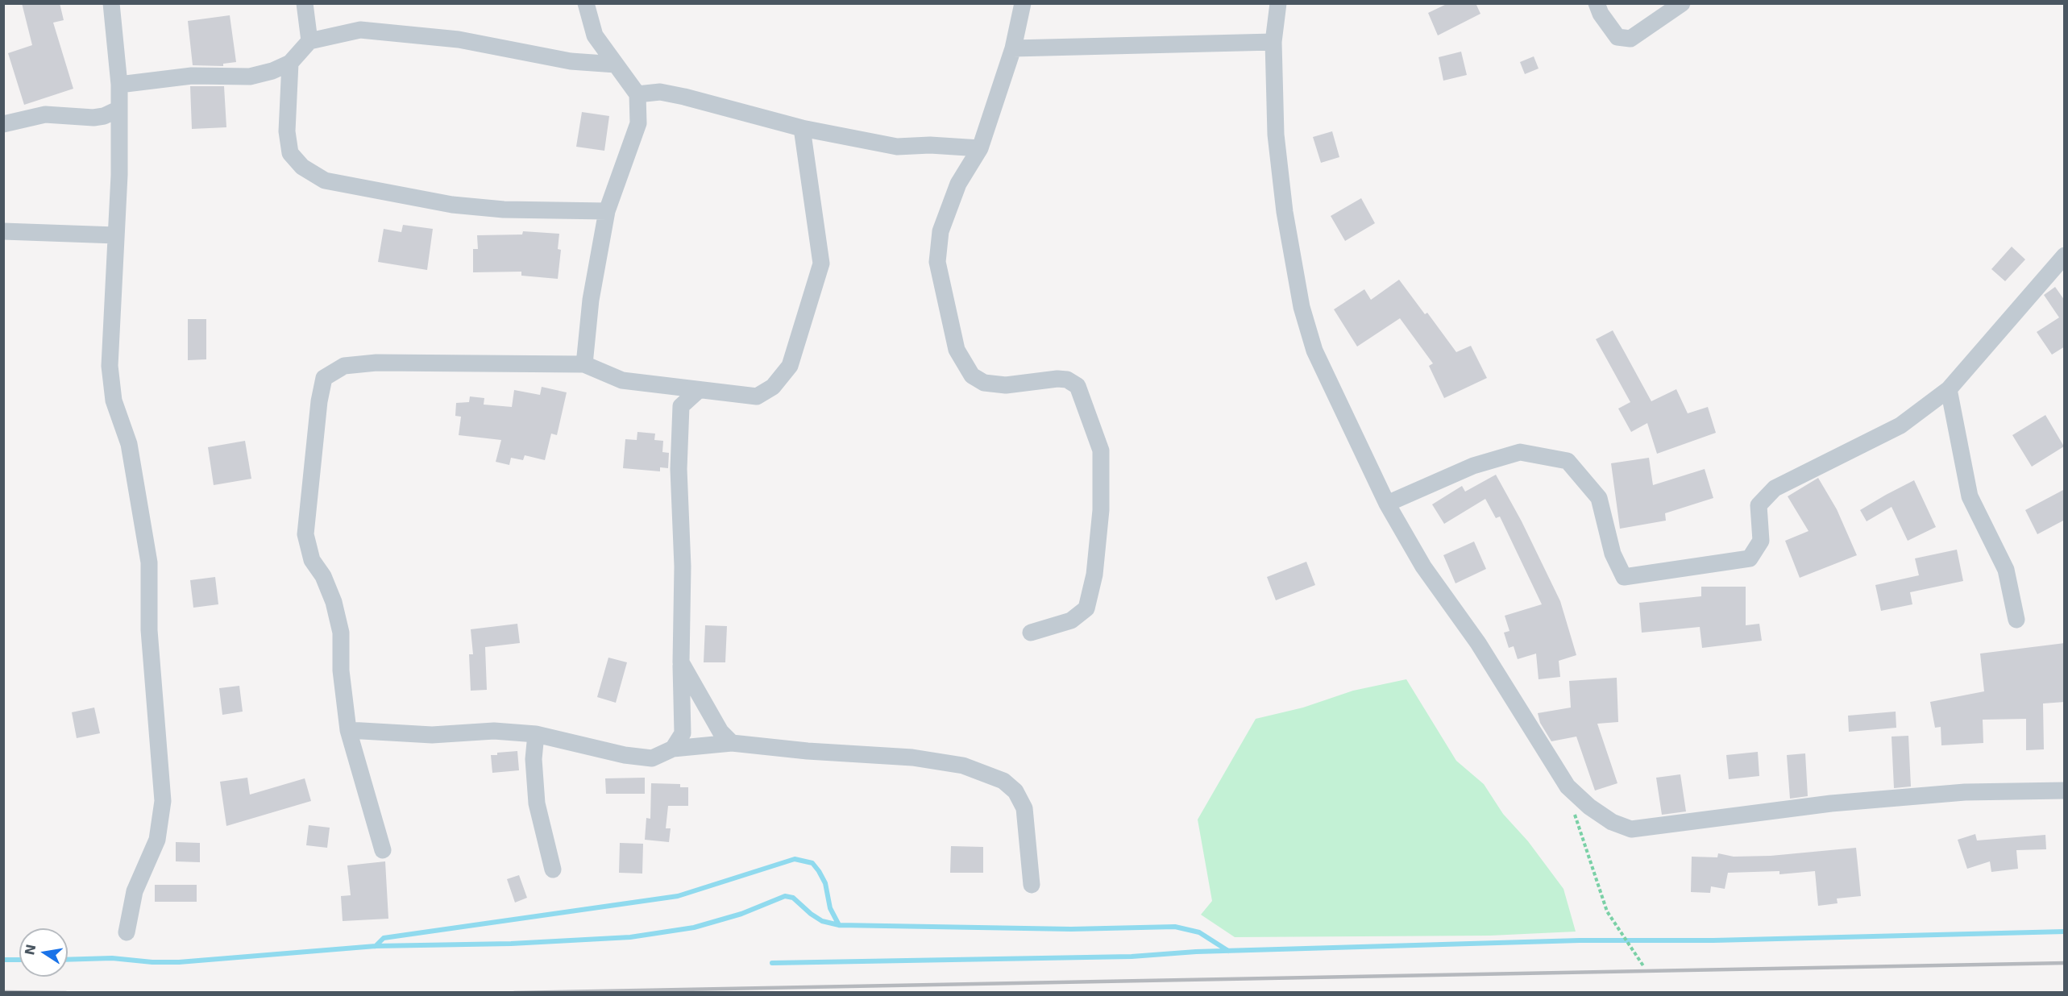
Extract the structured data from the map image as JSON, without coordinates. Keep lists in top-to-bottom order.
{
  "north": "left"
}
